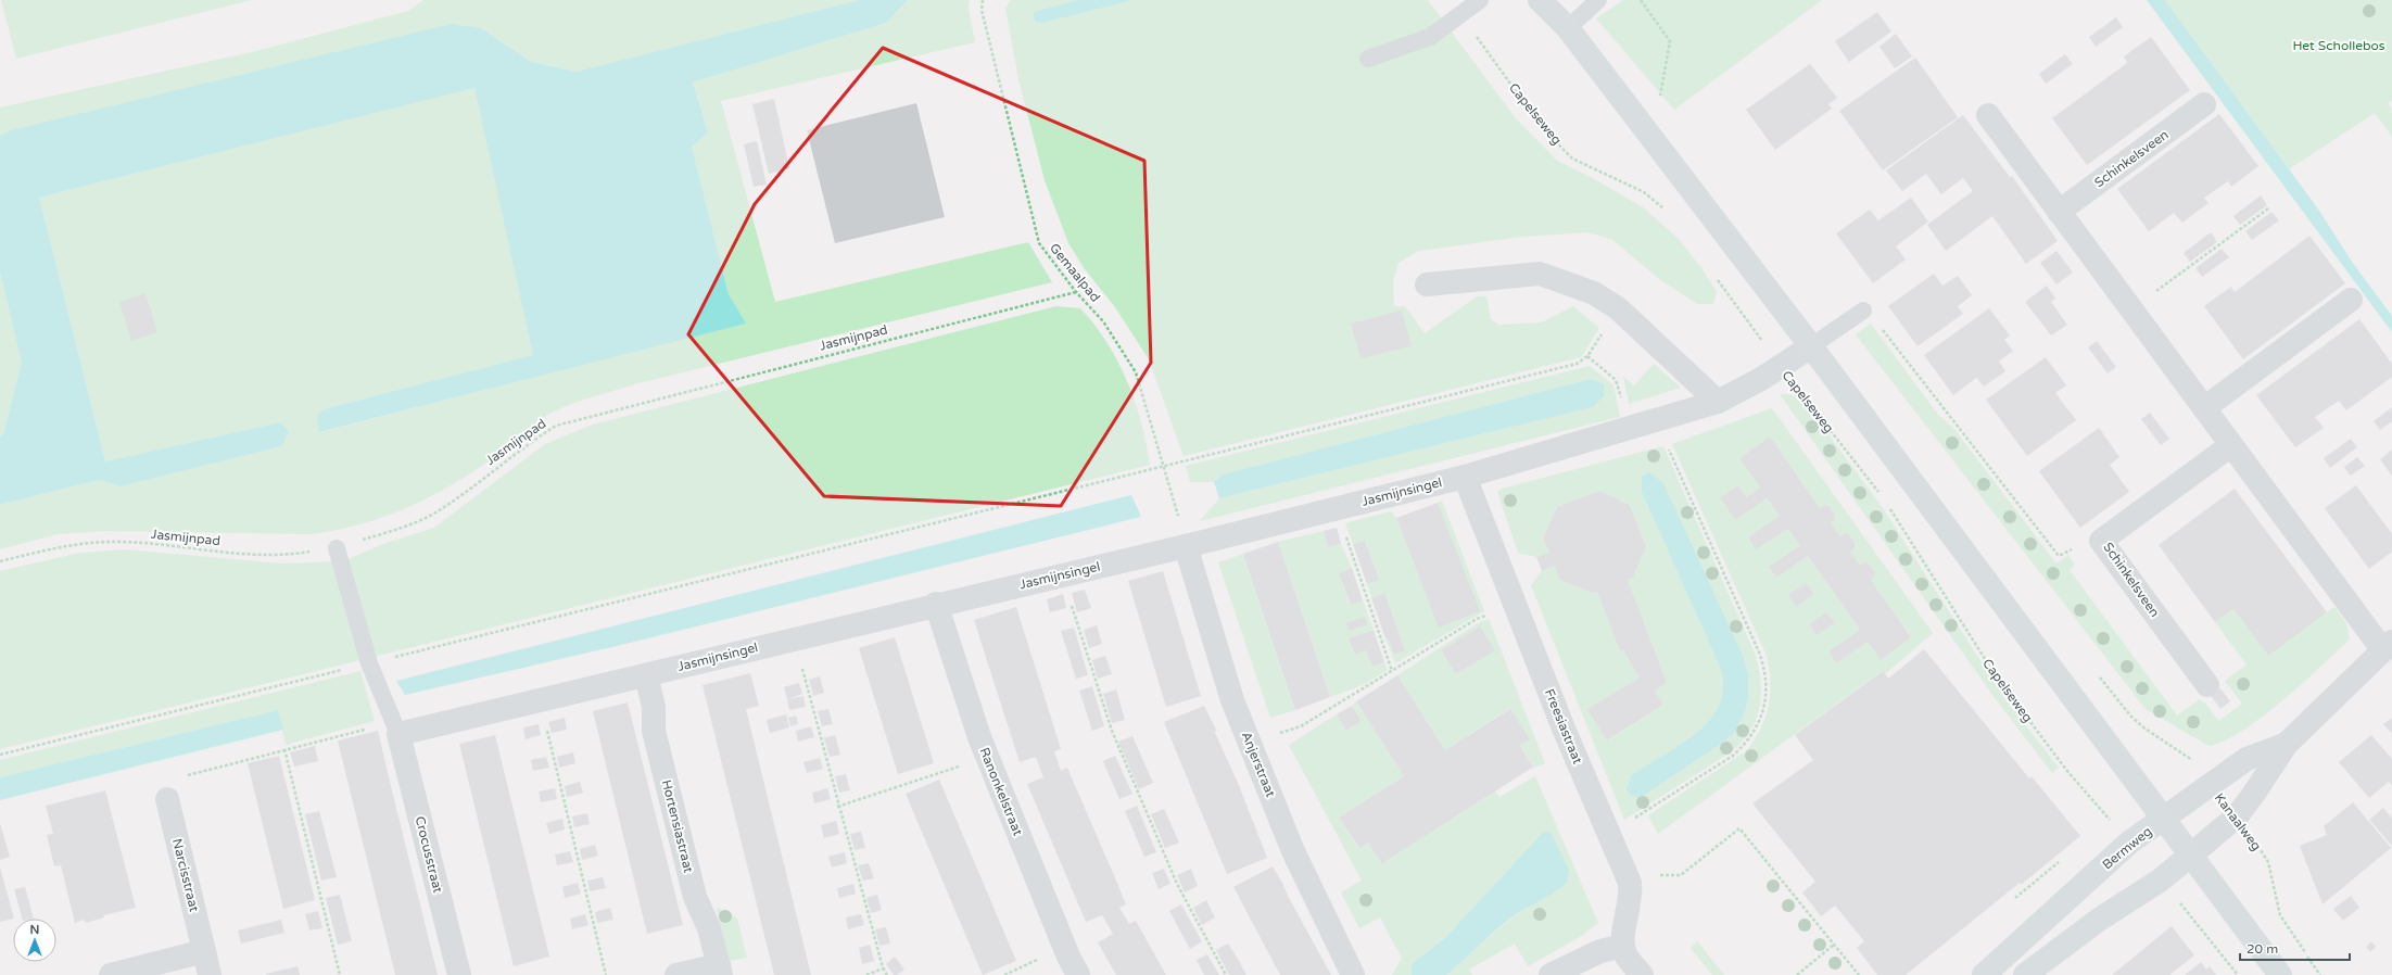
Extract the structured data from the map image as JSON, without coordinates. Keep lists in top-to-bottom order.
{
  "streets": {
    "main road": ["Bermweg"],
    "street": [
      "Schinkelsveen",
      "Jasmijnsingel",
      "Freesiastraat",
      "Anjerstraat",
      "Ranonkelstraat",
      "Hortensiastraat",
      "Crocusstraat",
      "Narcisstraat"
    ],
    "path": [
      "Capelseweg",
      "Gemaalpad",
      "Jasmijnpad",
      "Kanaalweg"
    ]
  },
  "crossings": [
    ["Capelseweg", "Jasmijnsingel"],
    ["Capelseweg", "Bermweg"],
    ["Gemaalpad", "Jasmijnpad"],
    ["Gemaalpad", "Jasmijnsingel"],
    ["Gemaalpad", "Anjerstraat"],
    ["Jasmijnsingel", "Freesiastraat"],
    ["Jasmijnsingel", "Anjerstraat"],
    ["Jasmijnsingel", "Ranonkelstraat"],
    ["Jasmijnsingel", "Hortensiastraat"],
    ["Jasmijnsingel", "Crocusstraat"],
    ["Kanaalweg", "Bermweg"]
  ],
  "parks": ["Het Schollebos"],
  "scale_bar": "20 m",
  "north": "top"
}
